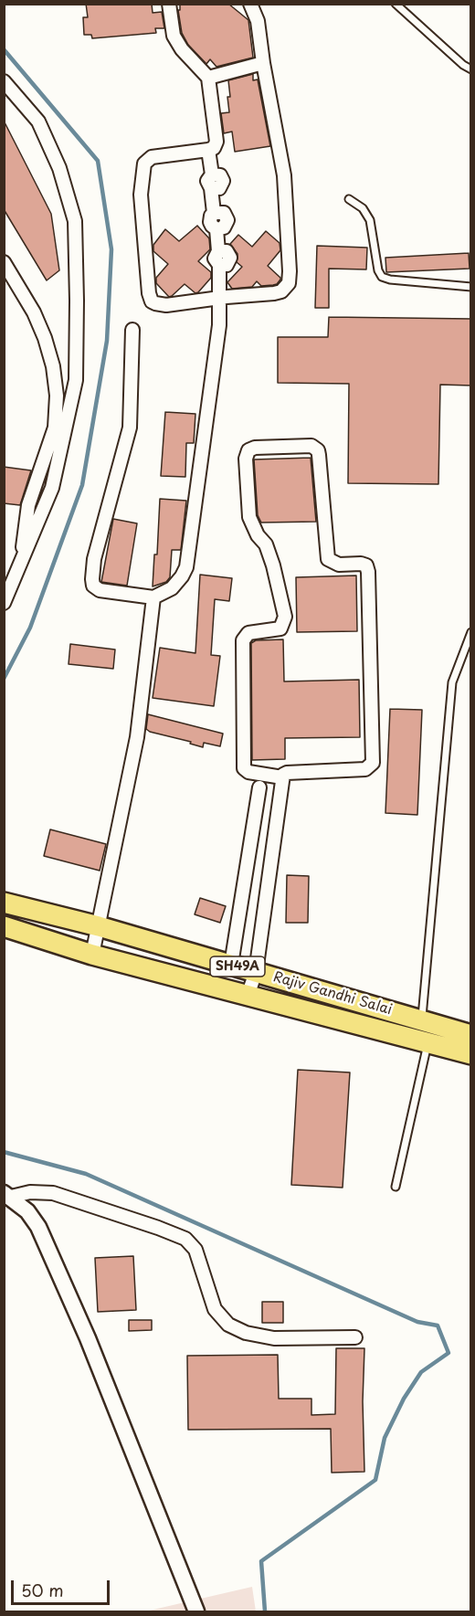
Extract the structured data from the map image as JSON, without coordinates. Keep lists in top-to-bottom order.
{
  "streets": {
    "main road": ["SH49A", "Rajiv Gandhi Salai"]
  },
  "scale_bar": "50 m"
}
